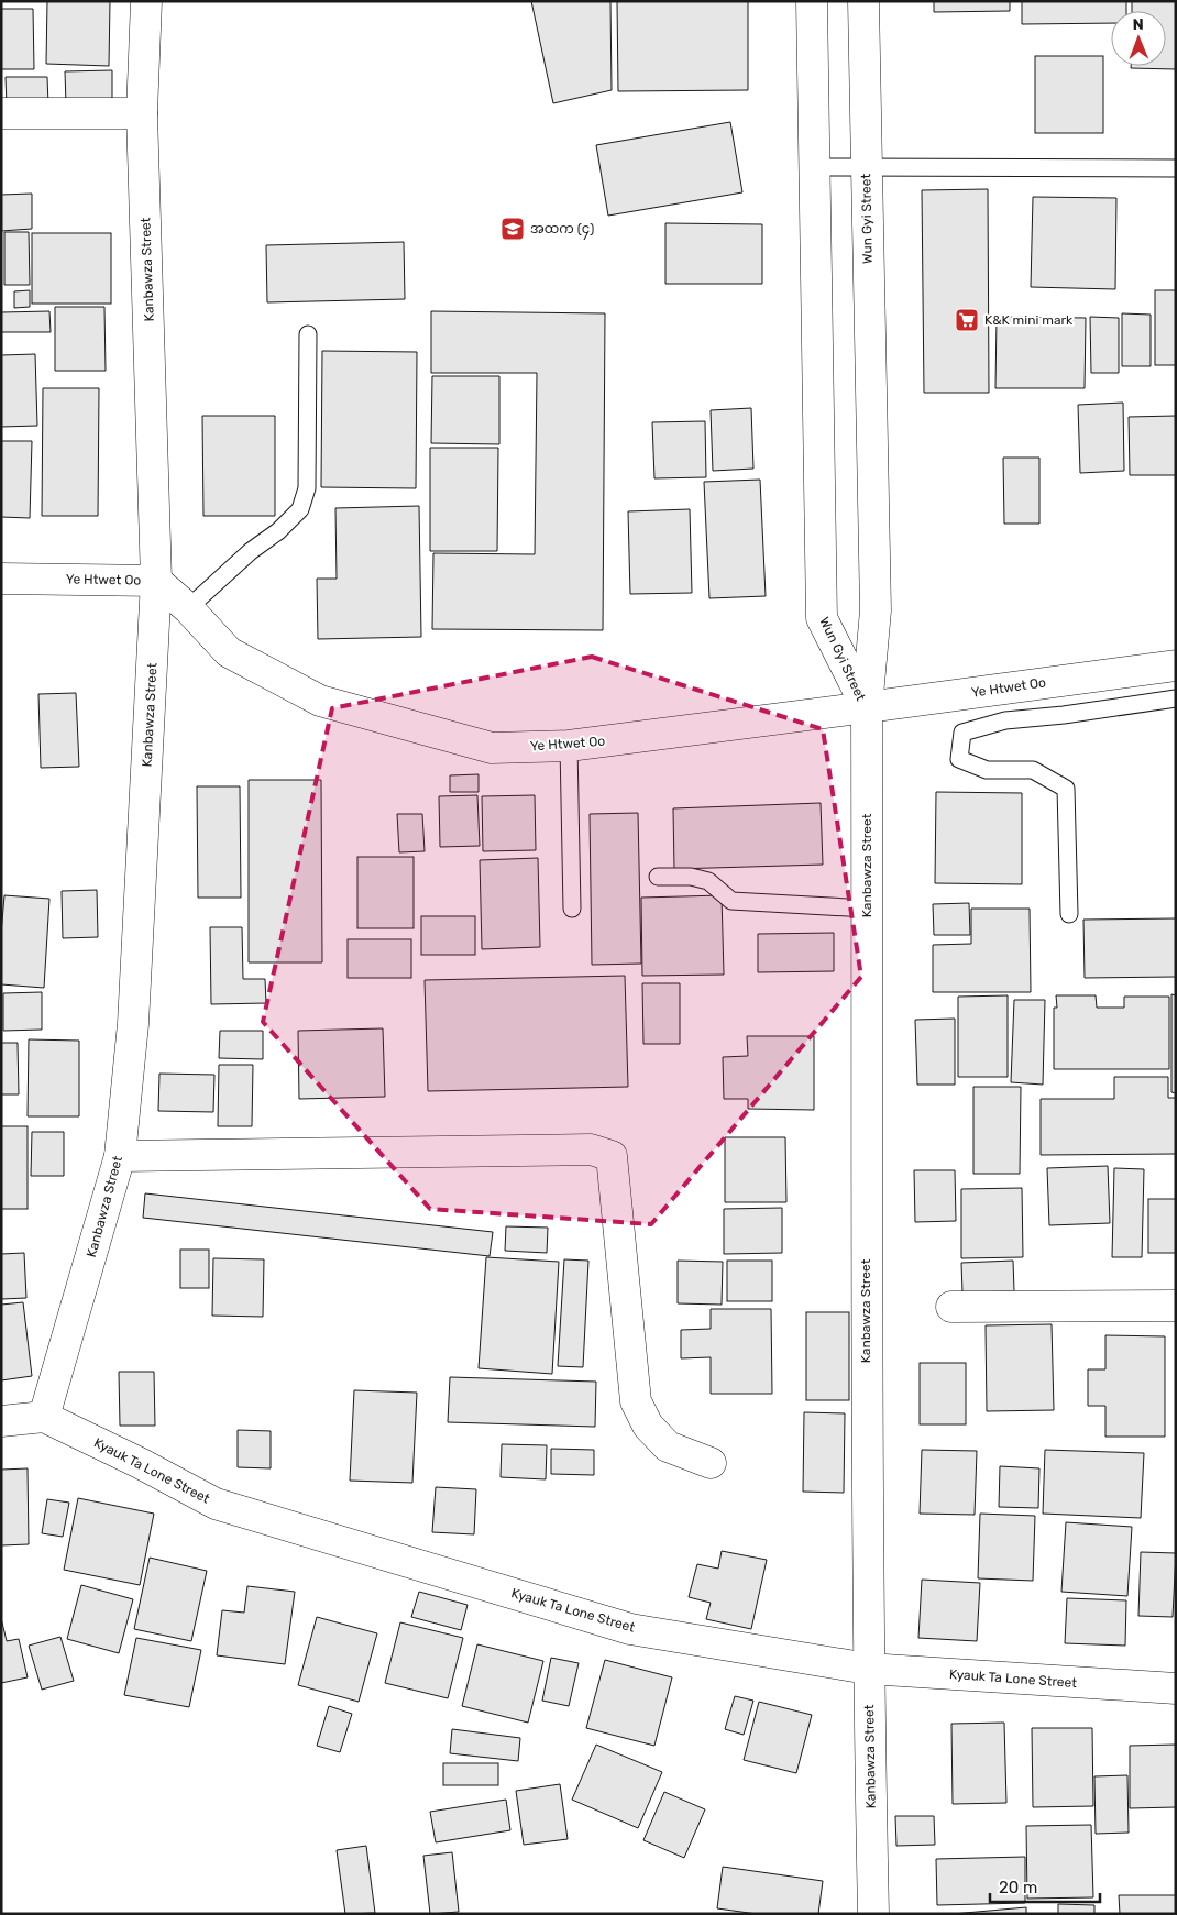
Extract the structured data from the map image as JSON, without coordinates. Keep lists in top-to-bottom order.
{
  "streets": {
    "street": [
      "Wun Gyi Street",
      "Kanbawza Street",
      "Ye Htwet Oo",
      "Kyauk Ta Lone Street"
    ]
  },
  "crossings": [
    ["Wun Gyi Street", "Kanbawza Street"],
    ["Wun Gyi Street", "Ye Htwet Oo"],
    ["Kanbawza Street", "Ye Htwet Oo"],
    ["Kanbawza Street", "Kyauk Ta Lone Street"]
  ],
  "places": {
    "school or university": ["အထက (၄)"],
    "supermarket": ["K&K mini mark"]
  },
  "scale_bar": "20 m",
  "north": "top"
}
